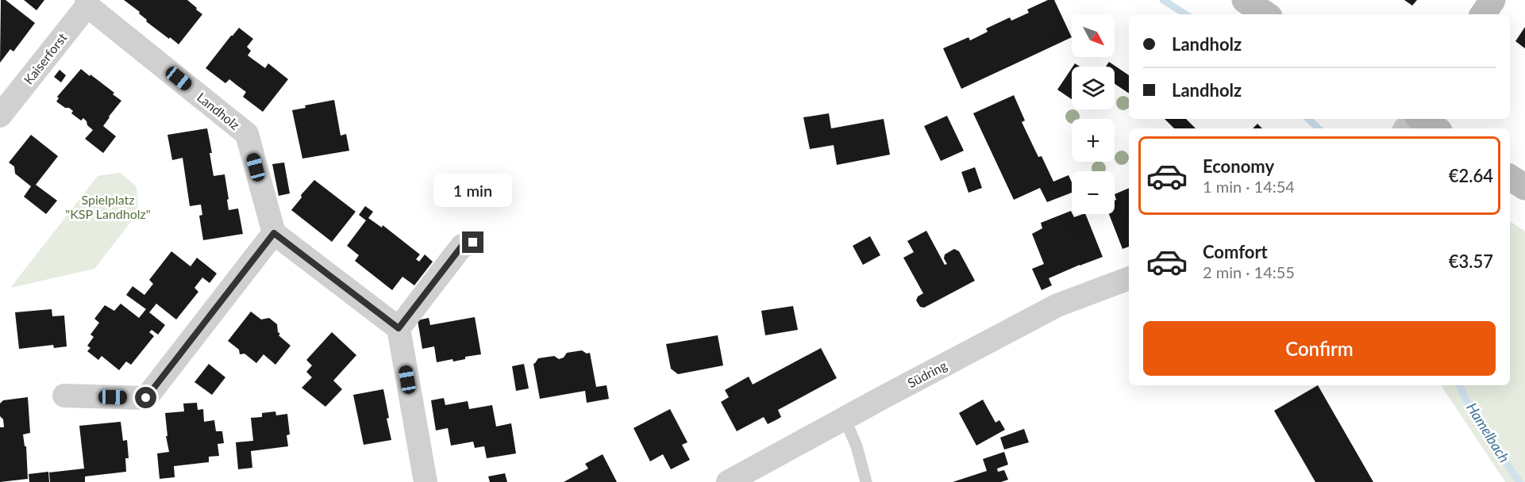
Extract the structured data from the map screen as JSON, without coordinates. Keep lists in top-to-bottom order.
{
  "streets": {
    "street": ["Kaiserforst", "Landholz", "Südring"]
  },
  "crossings": [
    ["Kaiserforst", "Landholz"]
  ],
  "water": ["Hamelbach"],
  "parks": ["Spielplatz \"KSP Landholz\""],
  "north": "bottom right",
  "page": {
    "map_buttons": ["+", "−"],
    "banner": ["Landholz", "Landholz"],
    "list": [
      {
        "name": "Economy",
        "note": "1 min · 14:54",
        "value": "€2.64"
      },
      {
        "name": "Comfort",
        "note": "2 min · 14:55",
        "value": "€3.57"
      }
    ],
    "bubble": "1 min",
    "buttons": "Confirm"
  }
}
